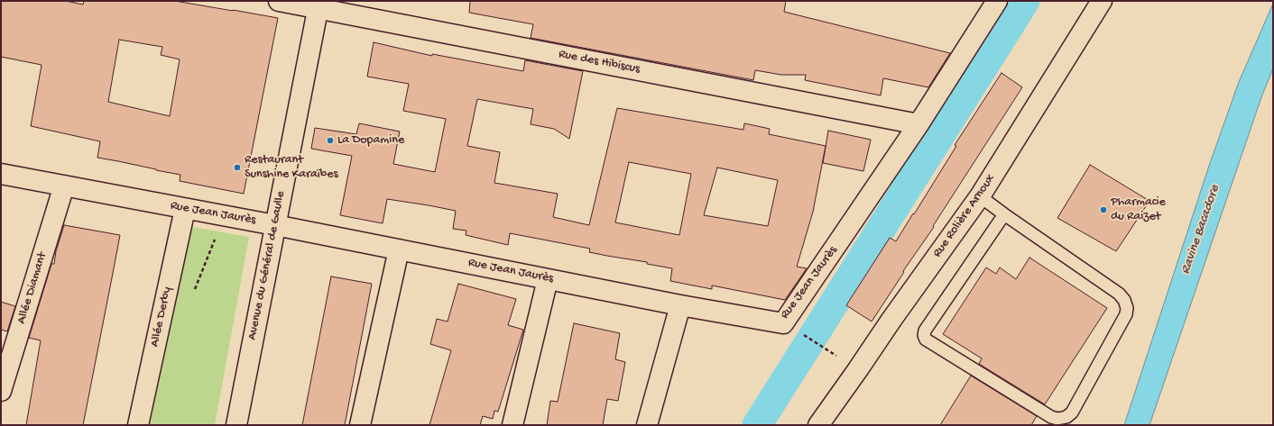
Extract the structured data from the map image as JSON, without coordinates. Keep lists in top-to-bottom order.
{
  "streets": {
    "street": [
      "Rue des Hibiscus",
      "Rue Jean Jaurès",
      "Rue Rolière Arnoux",
      "Avenue du Général de Gaulle",
      "Allée Diamant",
      "Allée Derby"
    ]
  },
  "crossings": [
    ["Rue des Hibiscus", "Rue Jean Jaurès"],
    ["Rue des Hibiscus", "Avenue du Général de Gaulle"],
    ["Rue Jean Jaurès", "Avenue du Général de Gaulle"],
    ["Rue Jean Jaurès", "Allée Diamant"],
    ["Rue Jean Jaurès", "Allée Derby"]
  ],
  "water": ["Ravine Bacadore"],
  "places": ["La Dopamine", "Restaurant Sunshine Karaïbes", "Pharmacie du Raizet"]
}
